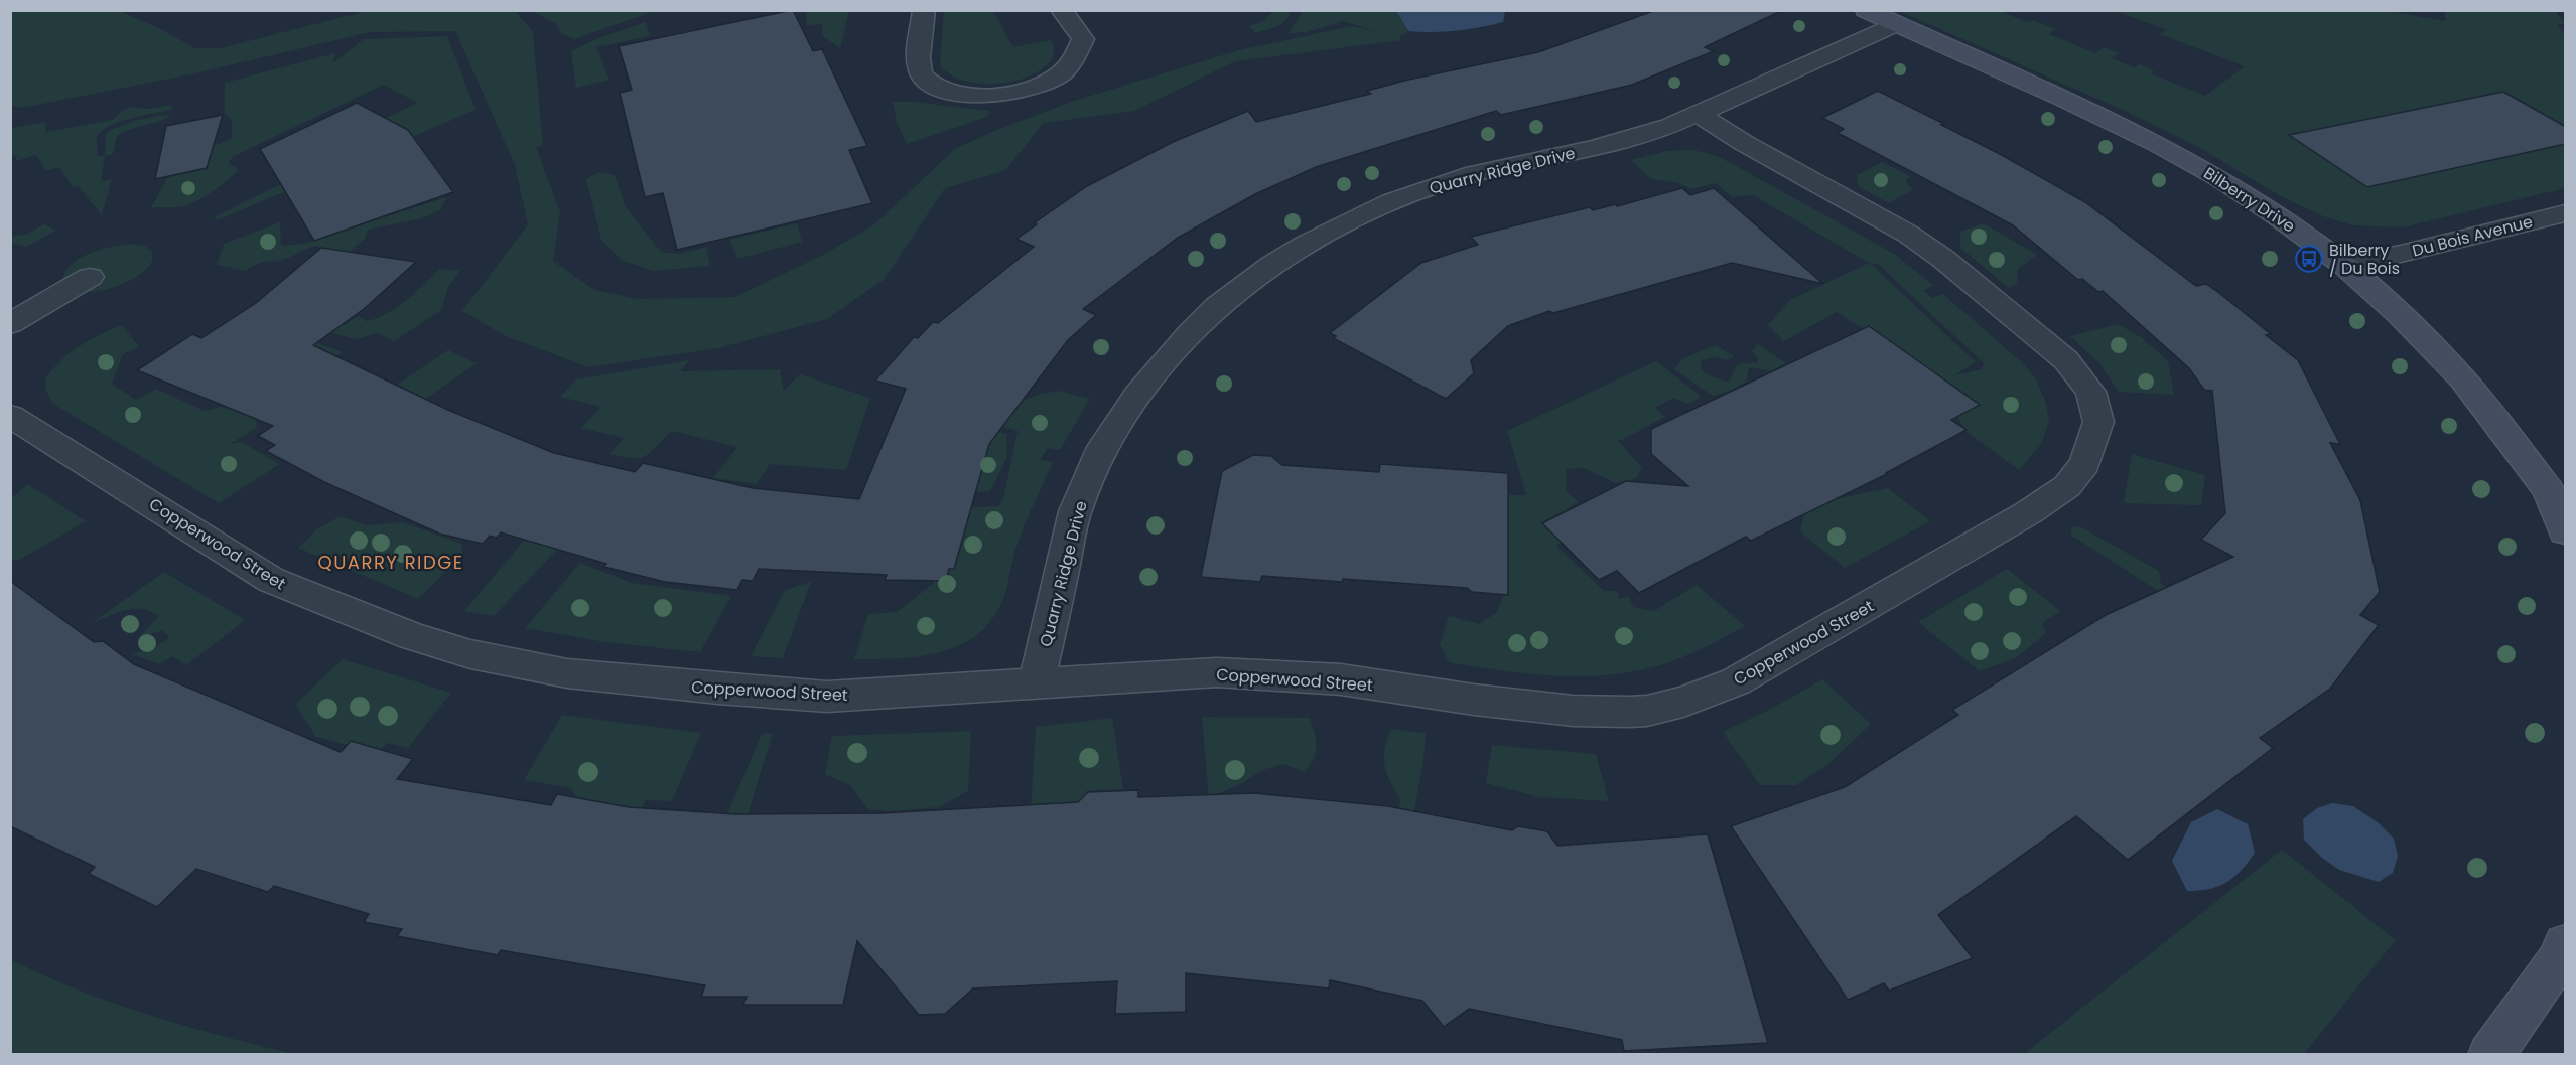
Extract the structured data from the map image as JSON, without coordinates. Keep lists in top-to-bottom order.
{
  "streets": {
    "street": [
      "Quarry Ridge Drive",
      "Bilberry Drive",
      "Du Bois Avenue",
      "Copperwood Street"
    ]
  },
  "crossings": [
    ["Quarry Ridge Drive", "Bilberry Drive"],
    ["Quarry Ridge Drive", "Copperwood Street"],
    ["Bilberry Drive", "Du Bois Avenue"]
  ],
  "districts": ["QUARRY RIDGE"],
  "places": {
    "bus stop": ["Bilberry / Du Bois"]
  }
}
